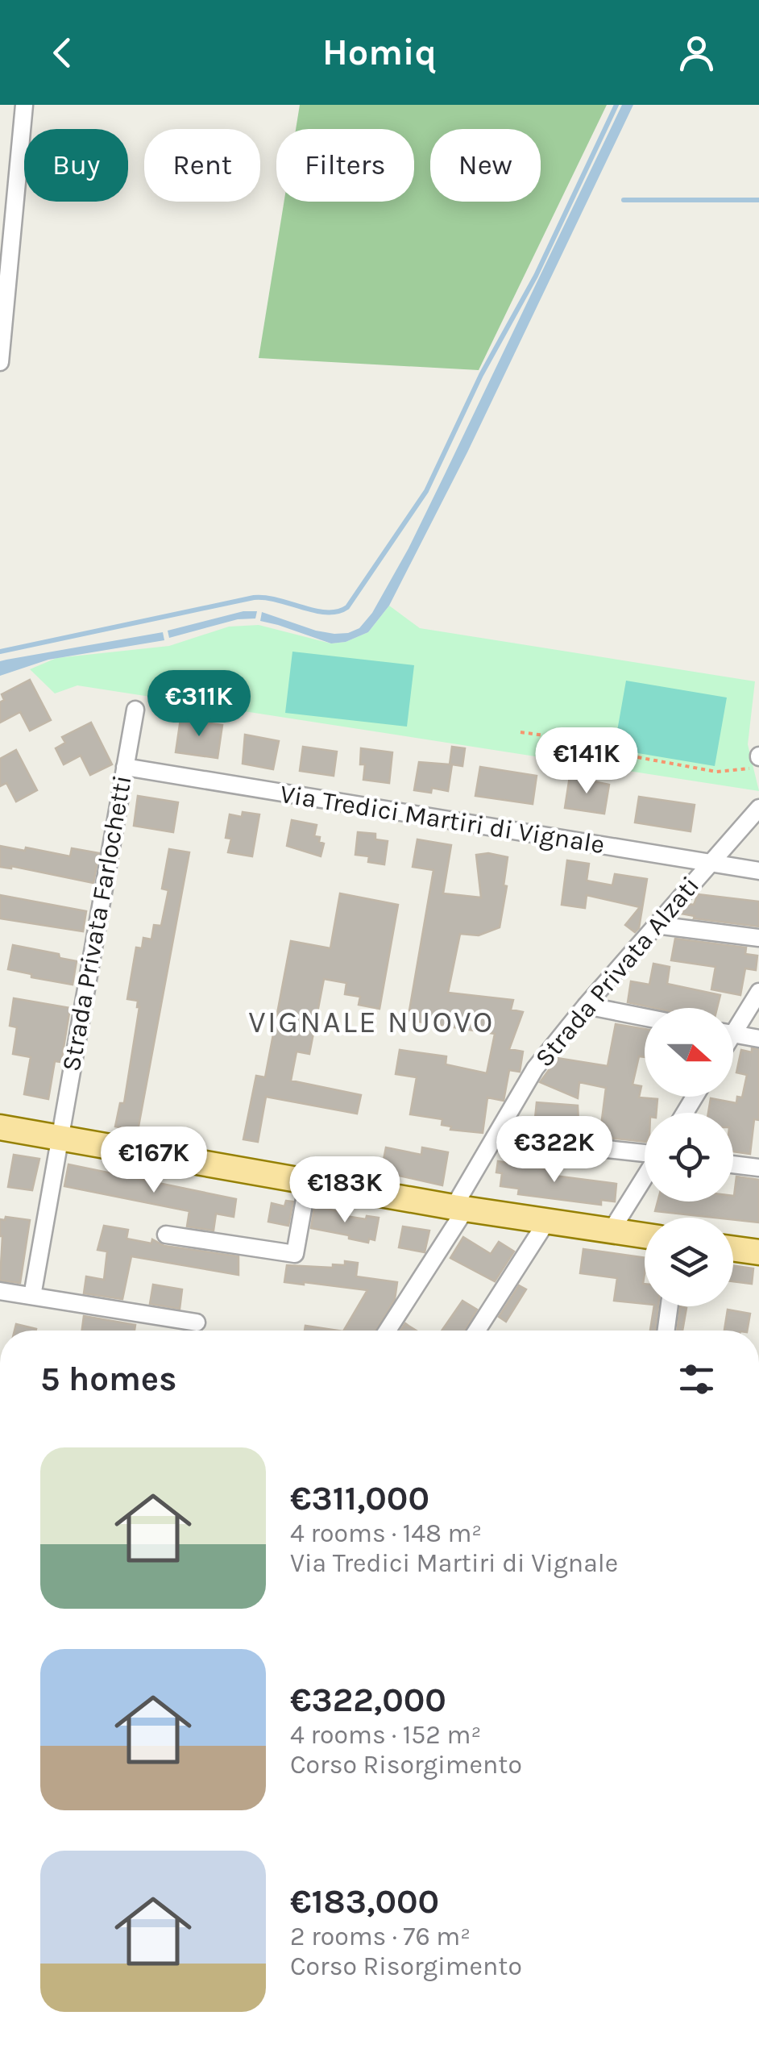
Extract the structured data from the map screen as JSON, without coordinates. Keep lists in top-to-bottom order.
{
  "streets": {
    "street": ["Via Tredici Martiri di Vignale", "Strada Privata Farlochetti", "Strada Privata Alzati"]
  },
  "crossings": [
    ["Via Tredici Martiri di Vignale", "Strada Privata Farlochetti"],
    ["Via Tredici Martiri di Vignale", "Strada Privata Alzati"]
  ],
  "districts": ["VIGNALE NUOVO"],
  "north": "right",
  "page": {
    "header": "Homiq",
    "chip": [
      "Buy",
      "Rent",
      "Filters",
      "New"
    ],
    "price": [
      "€311K",
      "€141K",
      "€322K",
      "€167K",
      "€183K"
    ],
    "heading": "5 homes",
    "list": [
      {
        "name": "€311,000",
        "note": "4 rooms · 148 m² · Via Tredici Martiri di Vignale"
      },
      {
        "name": "€322,000",
        "note": "4 rooms · 152 m² · Corso Risorgimento"
      },
      {
        "name": "€183,000",
        "note": "2 rooms · 76 m² · Corso Risorgimento"
      }
    ]
  }
}
